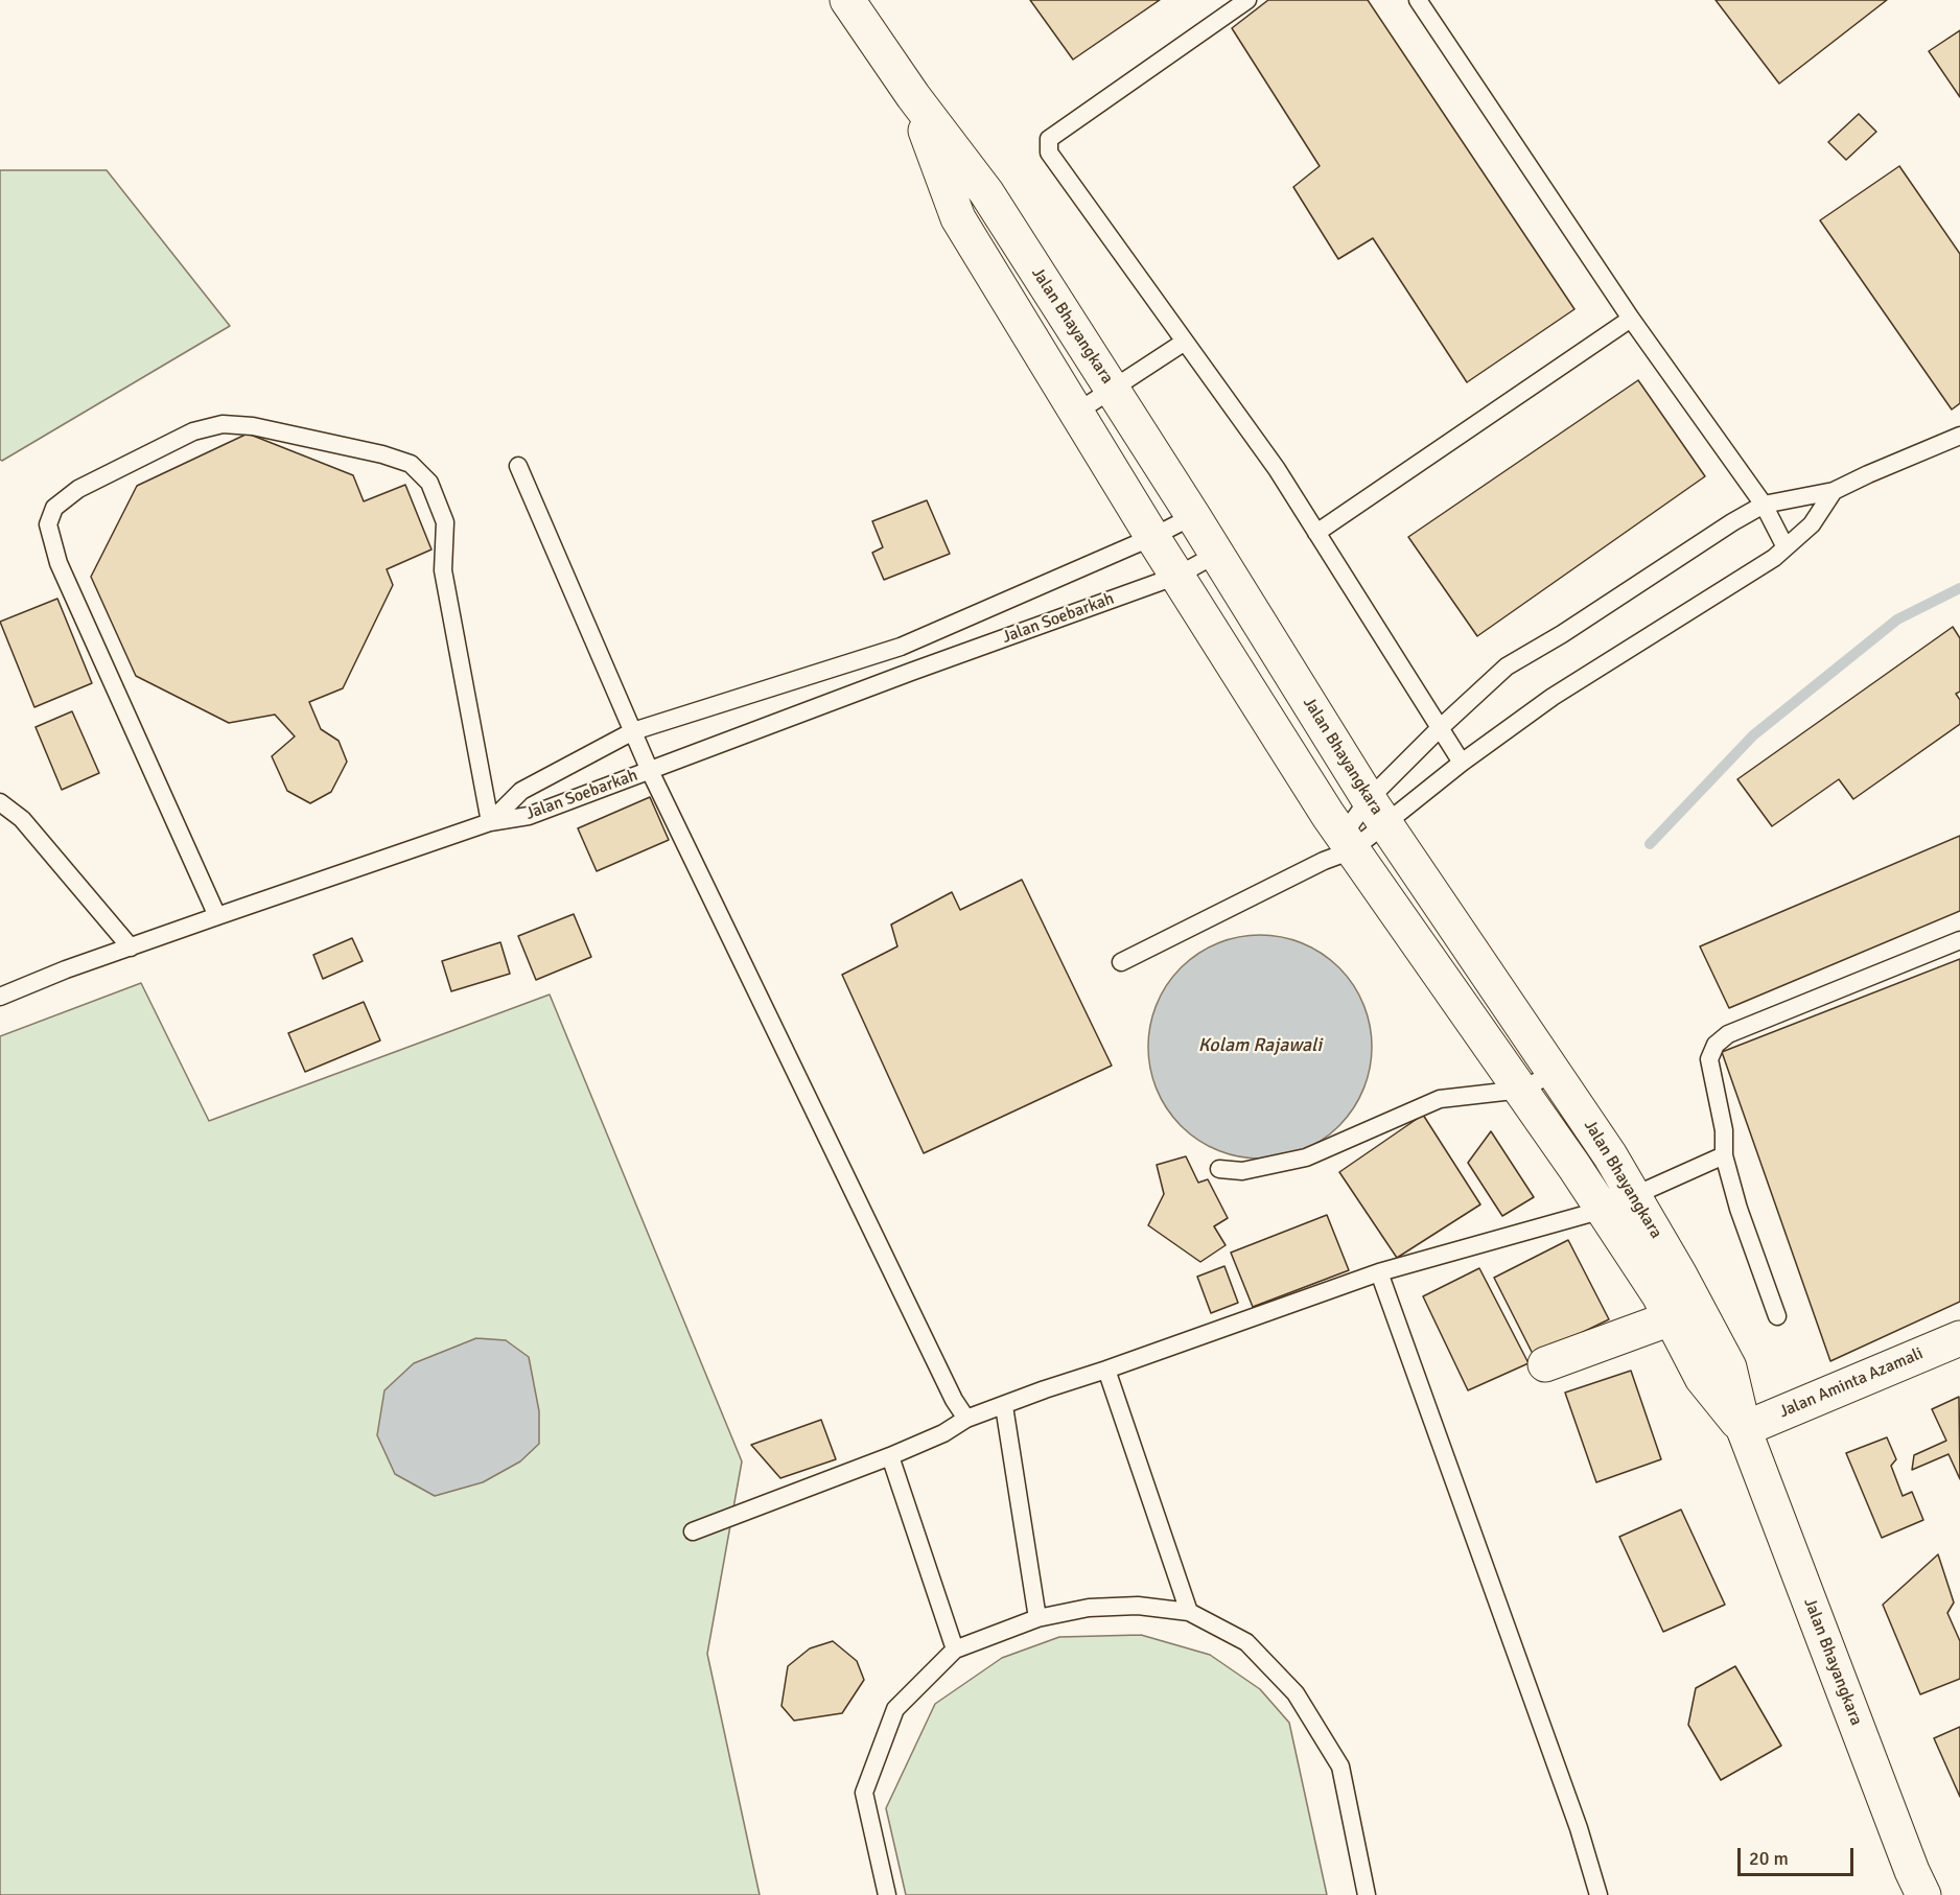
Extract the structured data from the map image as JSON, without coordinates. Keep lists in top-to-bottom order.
{
  "streets": {
    "main road": ["Jalan Bhayangkara", "Jalan Aminta Azamali"],
    "lane": ["Jalan Soebarkah"]
  },
  "crossings": [
    ["Jalan Bhayangkara", "Jalan Soebarkah"],
    ["Jalan Bhayangkara", "Jalan Aminta Azamali"]
  ],
  "water": ["Kolam Rajawali"],
  "scale_bar": "20 m"
}
